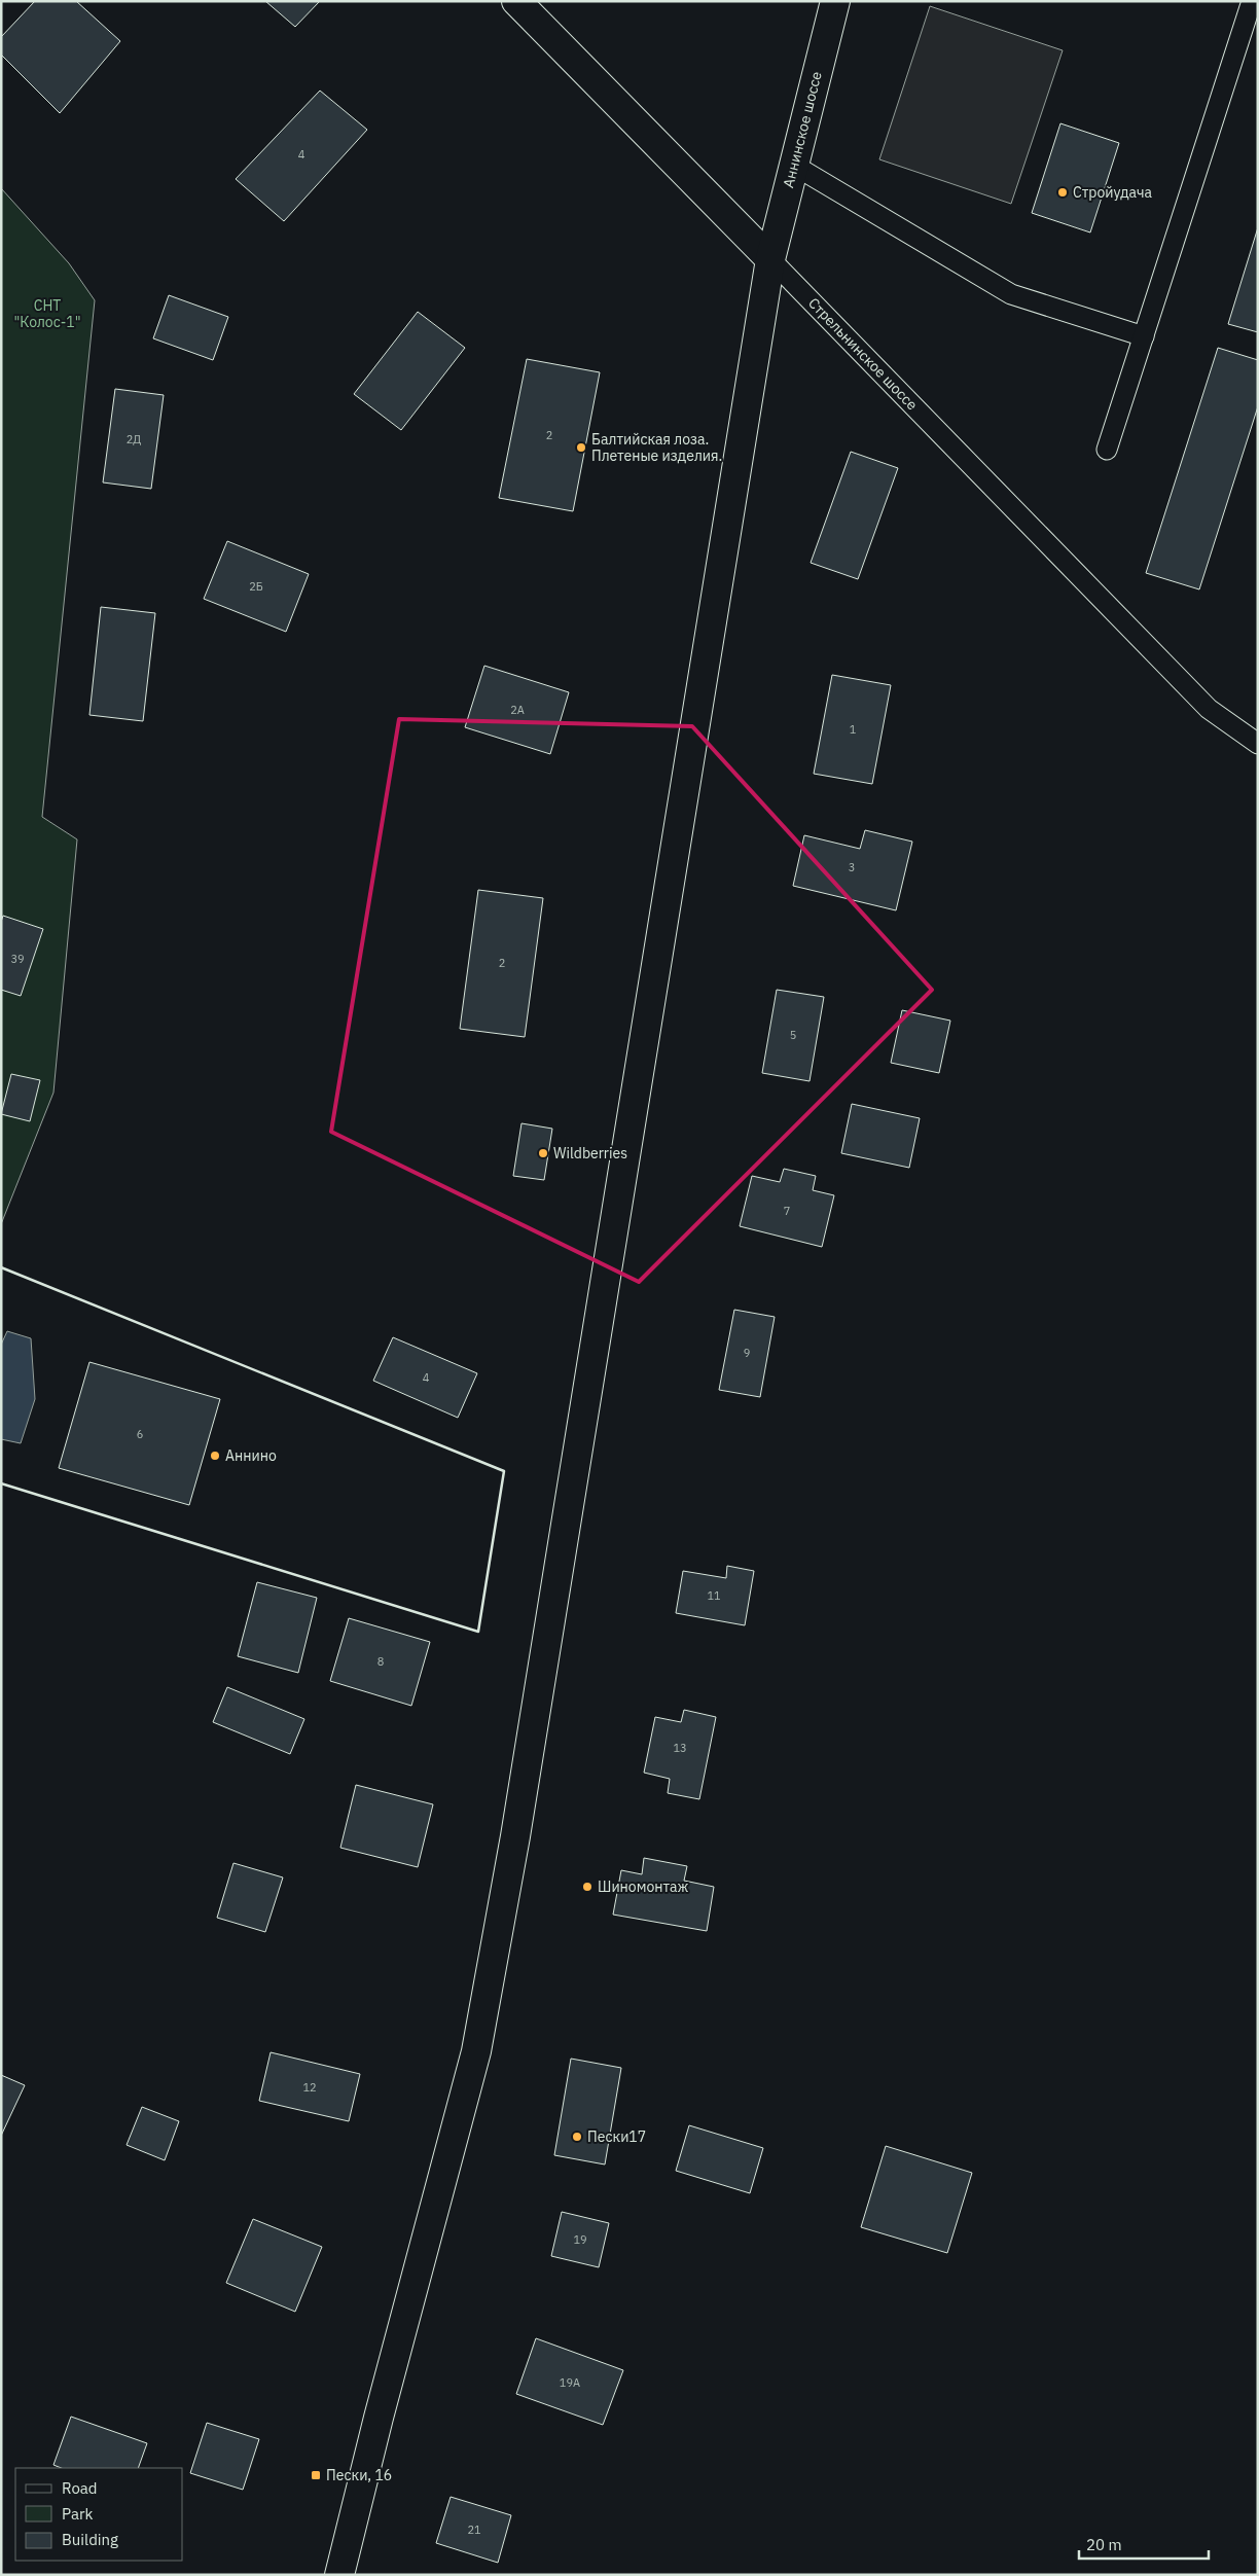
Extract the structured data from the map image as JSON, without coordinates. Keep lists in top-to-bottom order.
{
  "streets": {
    "main road": ["Аннинское шоссе", "Стрельнинское шоссе"]
  },
  "crossings": [
    ["Аннинское шоссе", "Стрельнинское шоссе"]
  ],
  "parks": ["СНТ \"Колос-1\""],
  "places": {
    "other": [
      "Стройудача",
      "Балтийская лоза. Плетеные изделия.",
      "Wildberries",
      "Аннино",
      "Шиномонтаж",
      "Пески17"
    ],
    "transit": ["Пески, 16"]
  },
  "house_numbers": [
    "4",
    "2",
    "2Д",
    "2Б",
    "2А",
    "1",
    "3",
    "39",
    "2",
    "5",
    "7",
    "9",
    "4",
    "6",
    "11",
    "8",
    "13",
    "12",
    "19",
    "19А",
    "21"
  ],
  "legend": ["Road", "Park", "Building"],
  "scale_bar": "20 m"
}
